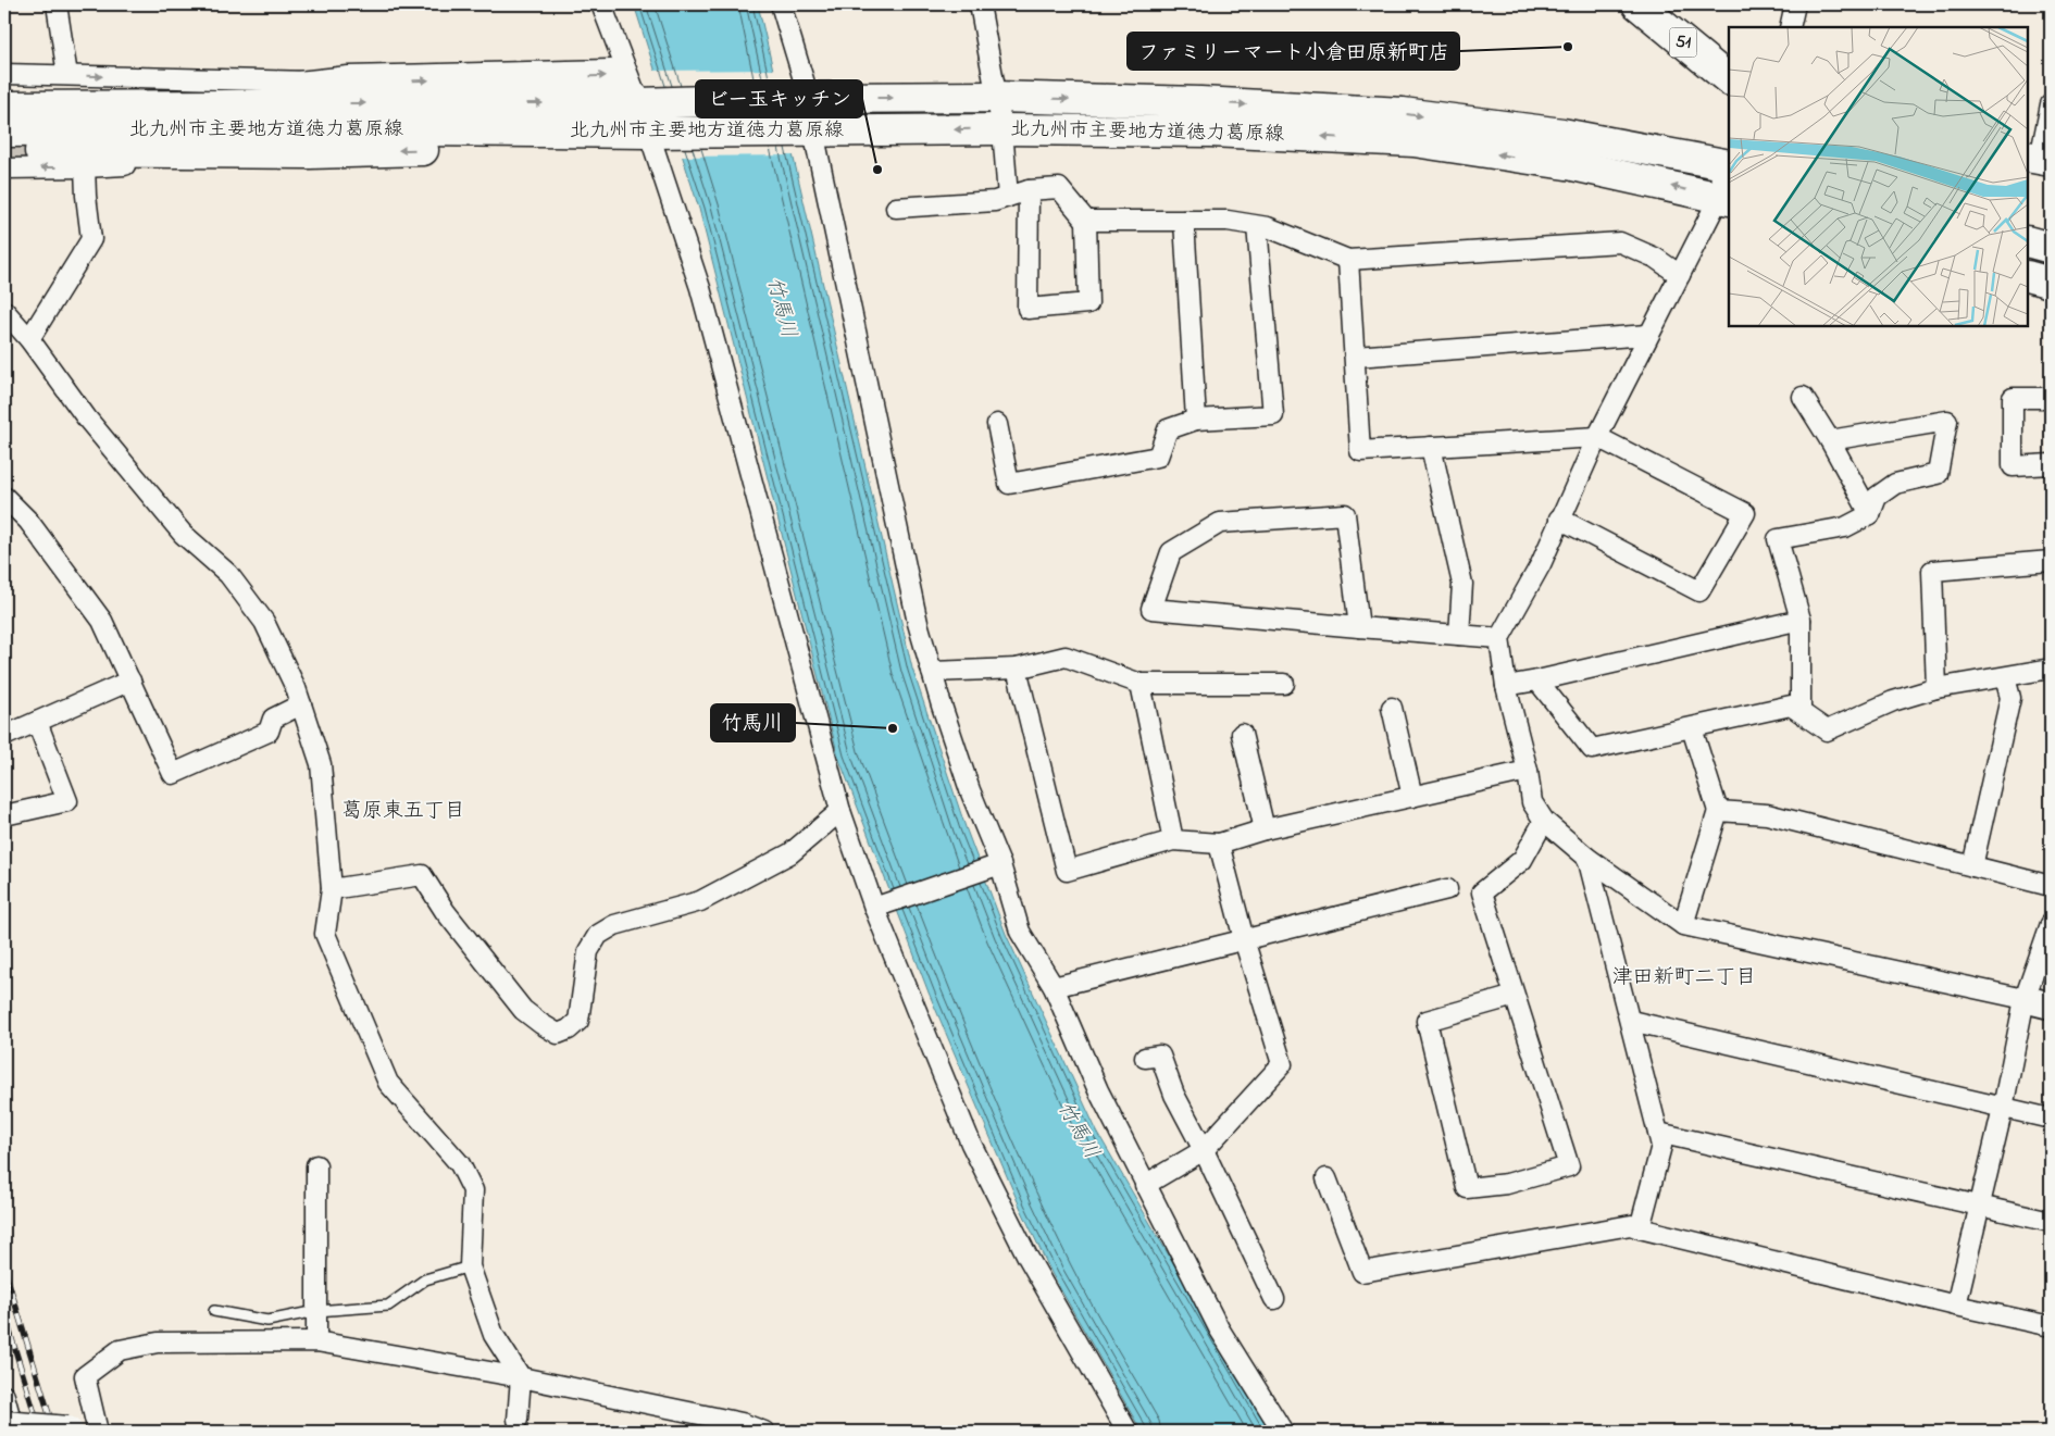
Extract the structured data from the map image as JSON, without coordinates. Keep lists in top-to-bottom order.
{
  "streets": {
    "main road": ["51", "北九州市主要地方道徳力葛原線"]
  },
  "districts": ["葛原東五丁目", "津田新町二丁目"],
  "water": ["竹馬川"],
  "places": ["ファミリーマート小倉田原新町店", "ビー玉キッチン", "竹馬川"]
}
